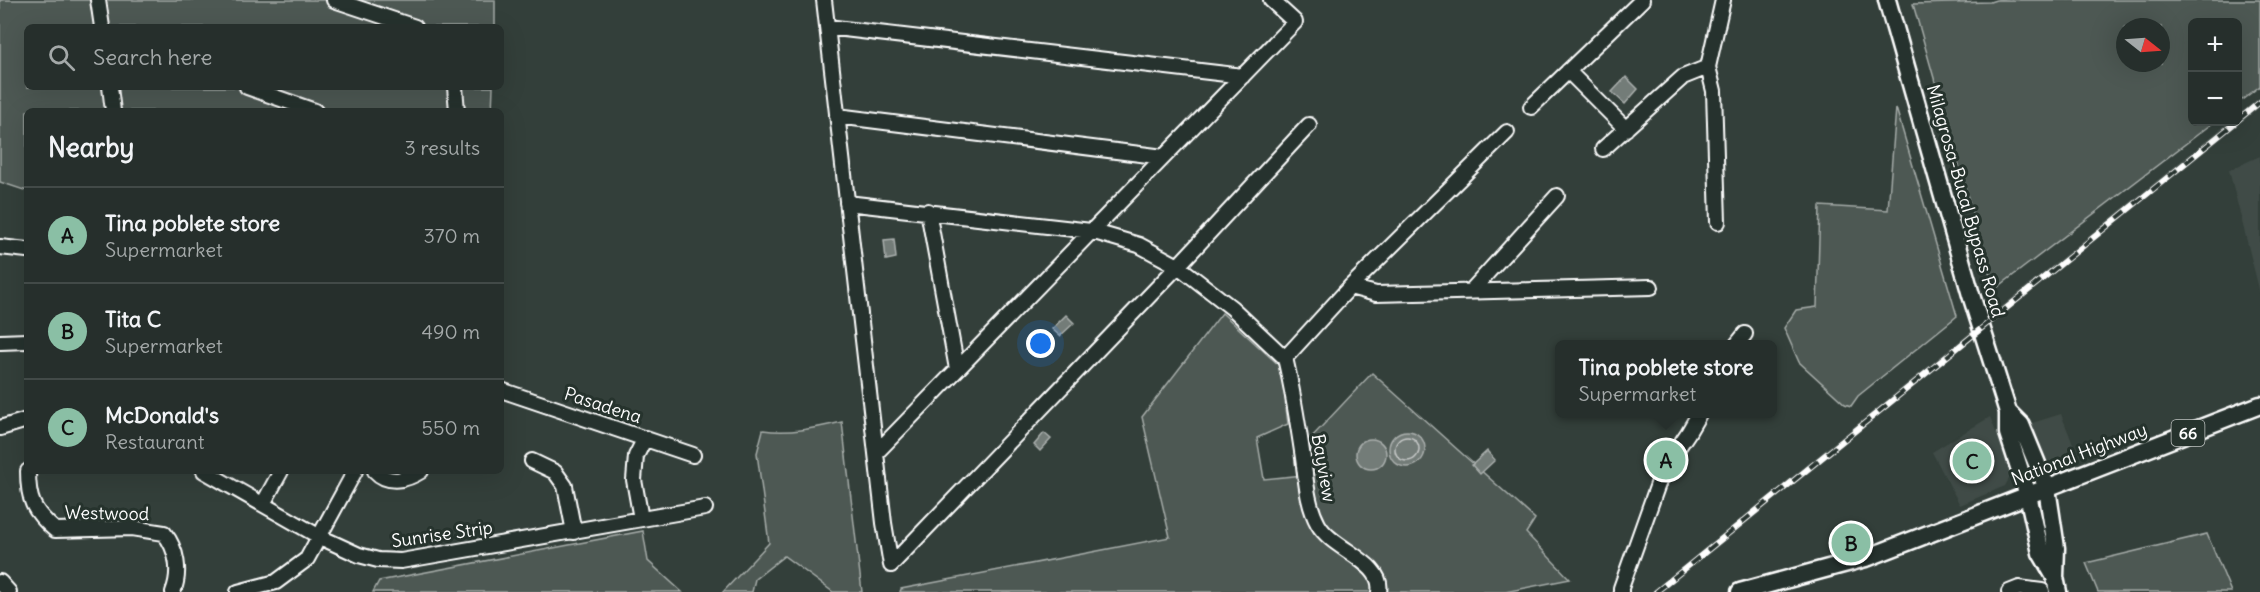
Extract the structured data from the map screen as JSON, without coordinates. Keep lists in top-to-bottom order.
{
  "streets": {
    "main road": ["Milagrosa-Bucal Bypass Road", "66", "National Highway"],
    "street": [
      "Pasadena",
      "Bayview",
      "Westwood",
      "Sunrise Strip"
    ]
  },
  "crossings": [
    ["Milagrosa-Bucal Bypass Road", "National Highway"]
  ],
  "north": "right",
  "page": {
    "map_buttons": ["+", "−"],
    "search": "Search here",
    "heading": ["Nearby", "3 results"],
    "list": [
      {
        "mark": "A",
        "name": "Tina poblete store",
        "note": "Supermarket",
        "value": "370 m"
      },
      {
        "mark": "B",
        "name": "Tita C",
        "note": "Supermarket",
        "value": "490 m"
      },
      {
        "mark": "C",
        "name": "McDonald's",
        "note": "Restaurant",
        "value": "550 m"
      }
    ],
    "popup": ["Tina poblete store", "Supermarket"],
    "pins": ["A", "C", "B"]
  }
}
